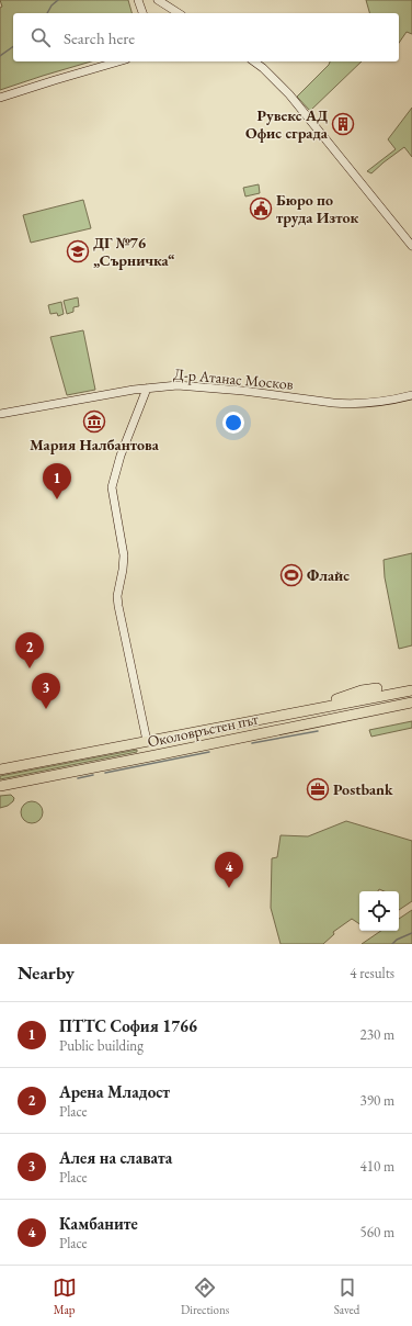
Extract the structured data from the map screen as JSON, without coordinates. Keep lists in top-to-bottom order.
{
  "streets": {
    "highway": ["Околовръстен път"],
    "street": ["Д-р Атанас Москов"]
  },
  "places": {
    "building": ["Рувекс АД Офис сграда"],
    "public building": ["Бюро по труда Изток"],
    "school or university": ["ДГ №76 „Сърничка“"],
    "museum": ["Мария Налбантова"],
    "sports": ["Флайс"],
    "office": ["Postbank"]
  },
  "page": {
    "search": "Search here",
    "pins": [
      "1",
      "2",
      "3",
      "4"
    ],
    "heading": ["Nearby", "4 results"],
    "list": [
      {
        "mark": "1",
        "name": "ПТТС София 1766",
        "note": "Public building",
        "value": "230 m"
      },
      {
        "mark": "2",
        "name": "Арена Младост",
        "note": "Place",
        "value": "390 m"
      },
      {
        "mark": "3",
        "name": "Алея на славата",
        "note": "Place",
        "value": "410 m"
      },
      {
        "mark": "4",
        "name": "Камбаните",
        "note": "Place",
        "value": "560 m"
      }
    ],
    "nav": ["Map", "Directions", "Saved"]
  }
}
